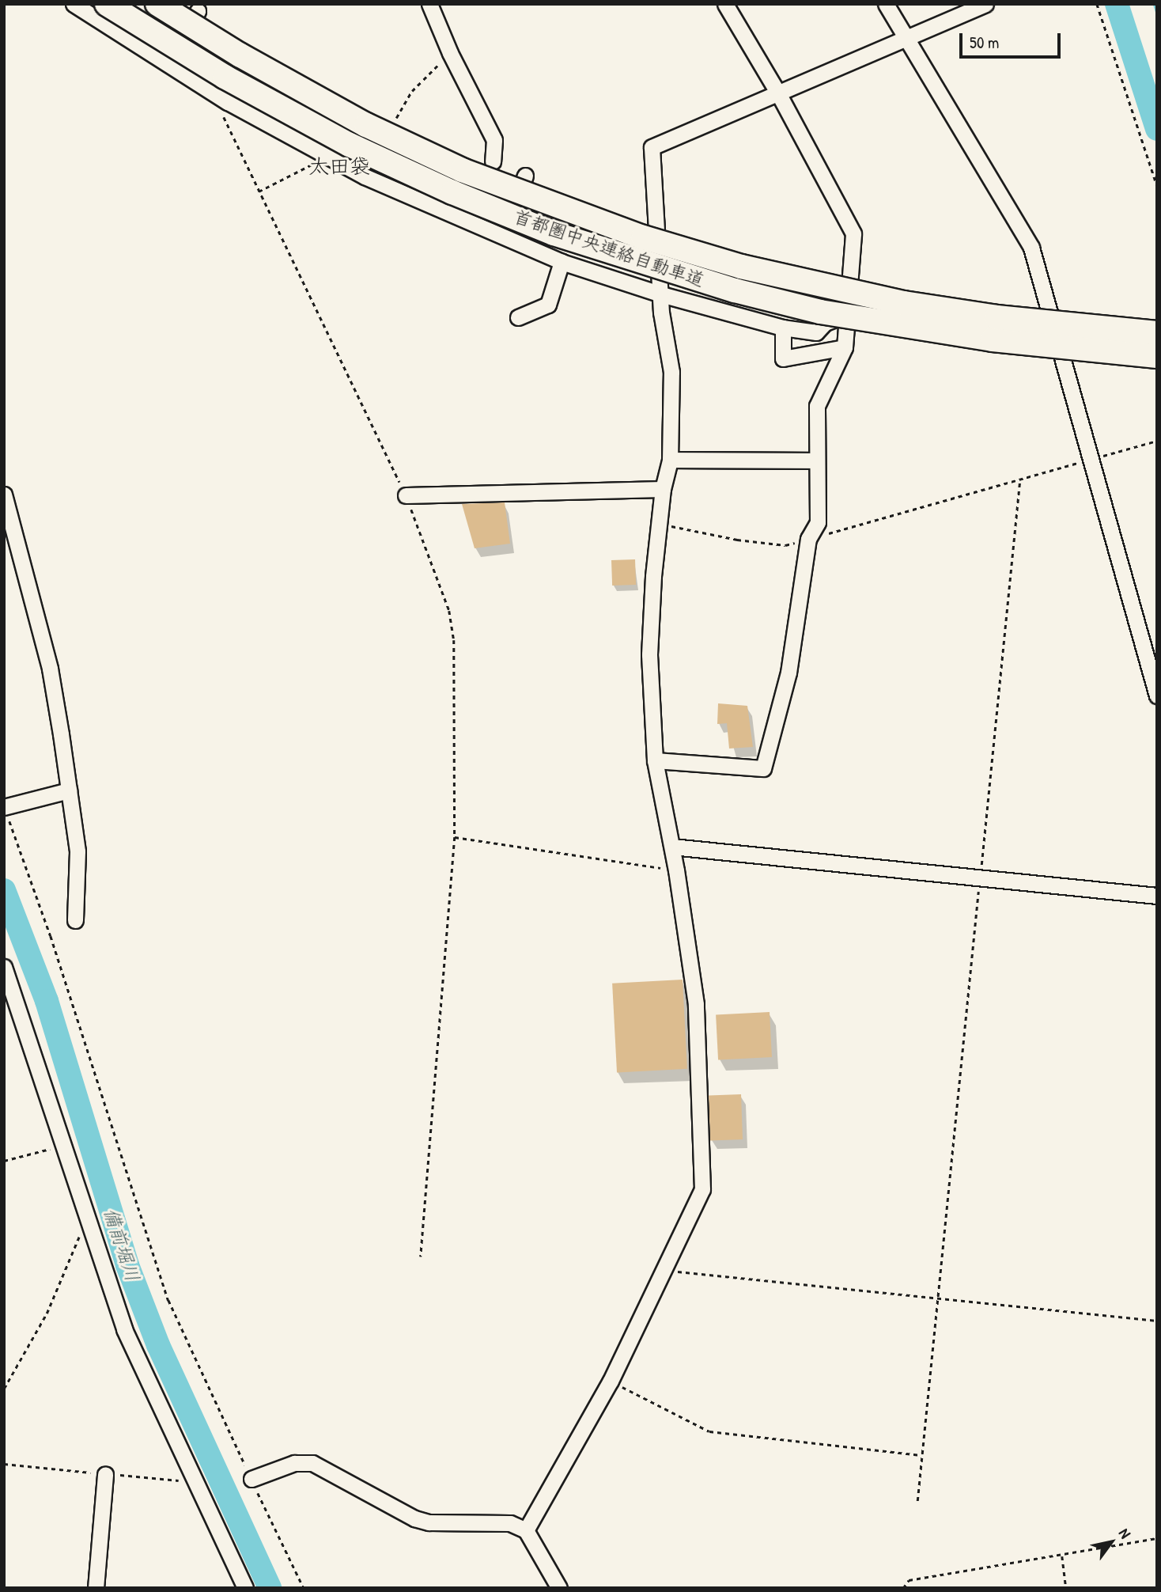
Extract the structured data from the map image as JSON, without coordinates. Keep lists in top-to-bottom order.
{
  "streets": {
    "highway": ["首都圏中央連絡自動車道"]
  },
  "districts": ["太田袋"],
  "water": ["備前堀川"],
  "scale_bar": "50 m",
  "north": "top right"
}
